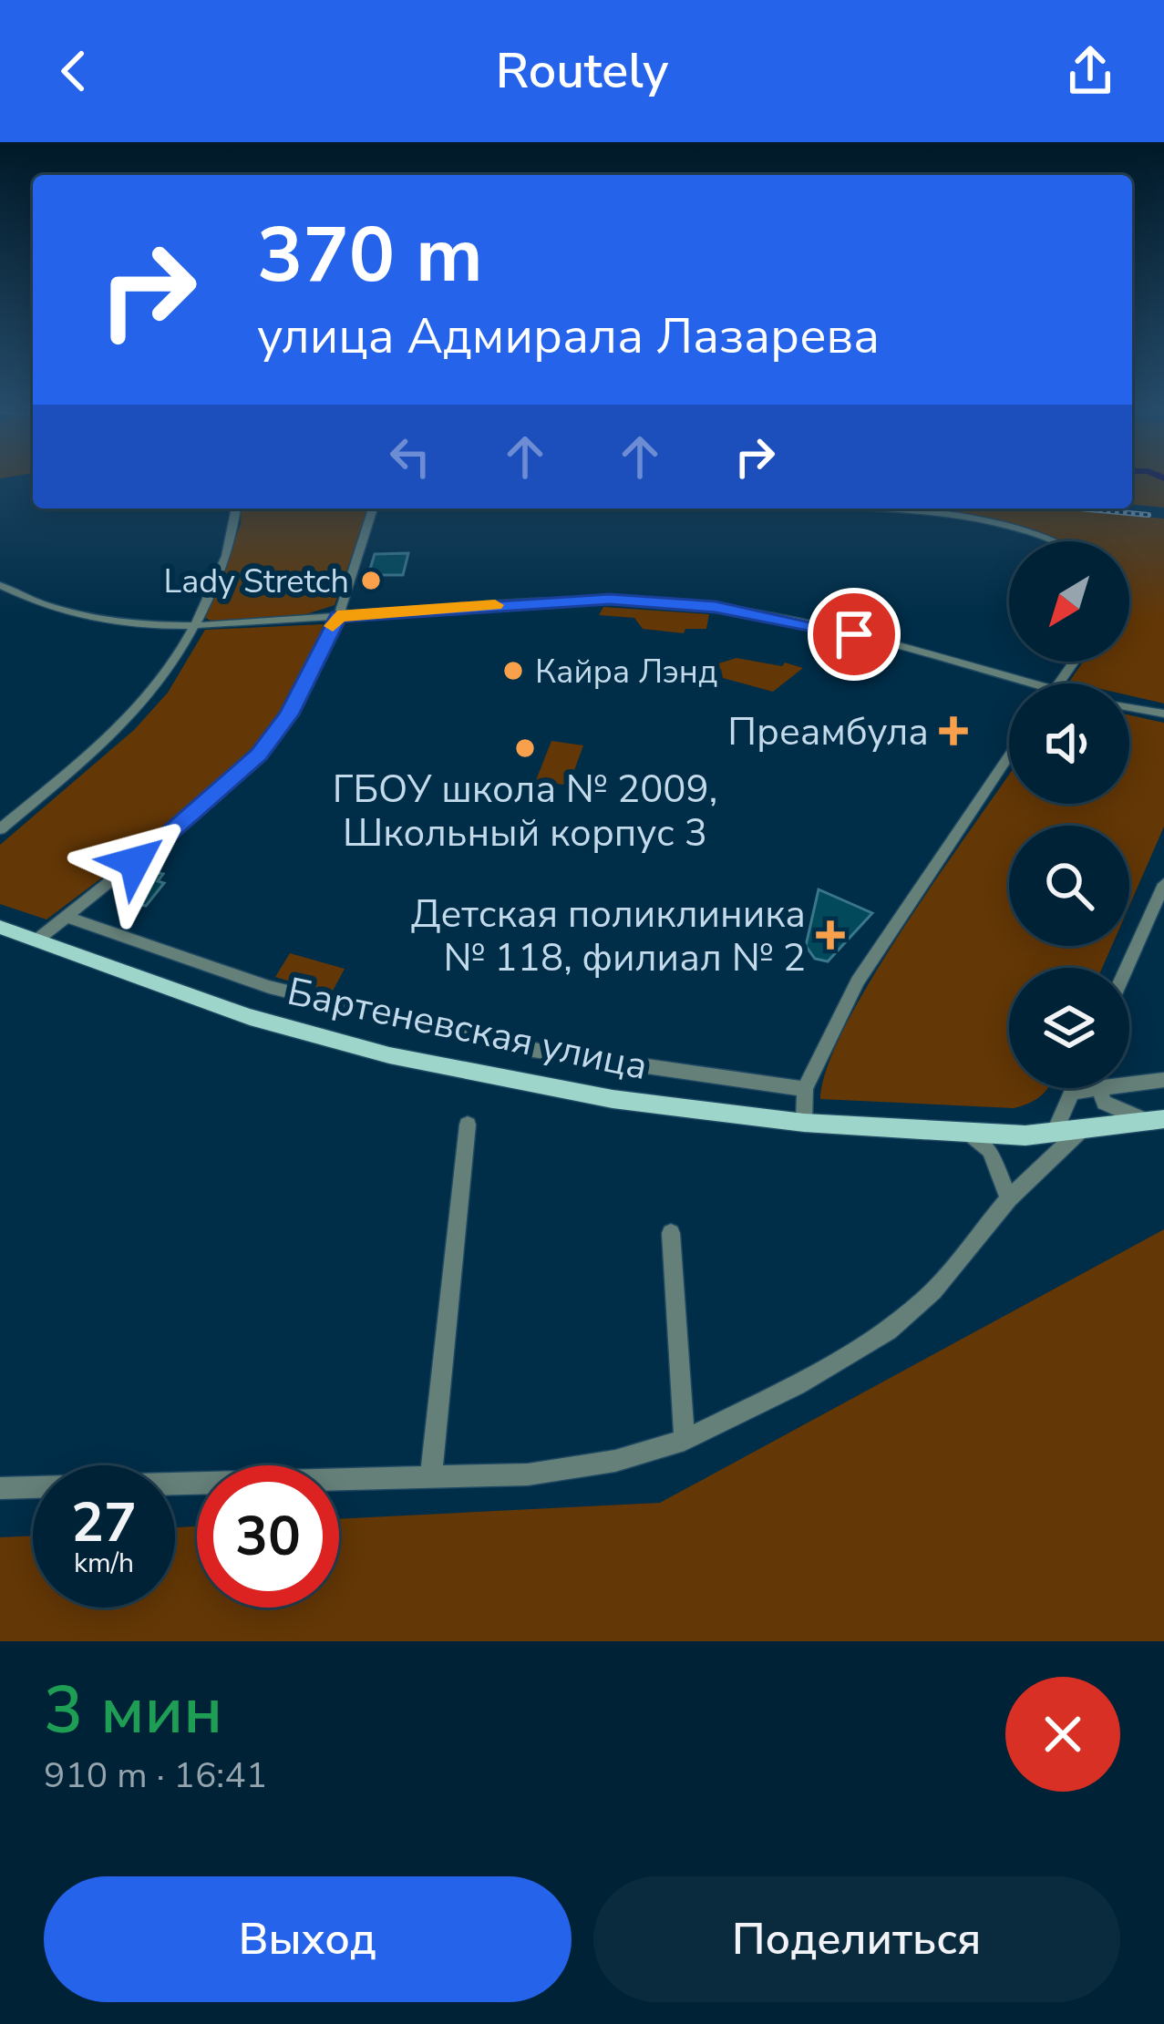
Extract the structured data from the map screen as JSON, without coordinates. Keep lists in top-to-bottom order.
{
  "streets": {
    "main road": ["Бартеневская улица"]
  },
  "places": {
    "other": ["Lady Stretch", "Кайра Лэнд", "ГБОУ школа № 2009, Школьный корпус 3"],
    "health": ["Преамбула", "Детская поликлиника № 118, филиал № 2"]
  },
  "north": "bottom left",
  "page": {
    "header": "Routely",
    "turn": ["370 m", "улица Адмирала Лазарева"],
    "speed": "27 km/h",
    "limit": "30",
    "heading": ["3 мин", "910 m · 16:41"],
    "buttons": ["Выход", "Поделиться"]
  }
}
